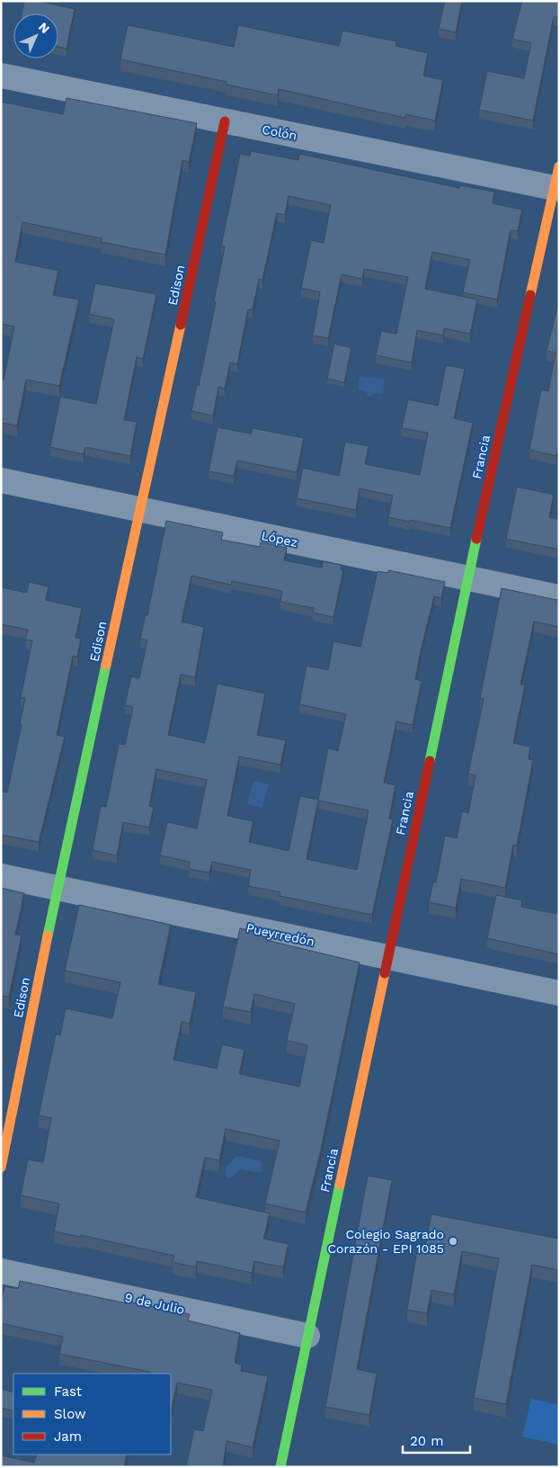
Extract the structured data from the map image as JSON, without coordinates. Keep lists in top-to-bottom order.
{
  "streets": {
    "street": [
      "Colón",
      "Edison",
      "Francia",
      "López",
      "Pueyrredón",
      "9 de Julio"
    ]
  },
  "crossings": [
    ["Colón", "Edison"],
    ["Colón", "Francia"],
    ["Edison", "López"],
    ["Edison", "Pueyrredón"],
    ["Francia", "López"],
    ["Francia", "Pueyrredón"],
    ["Francia", "9 de Julio"]
  ],
  "places": ["Colegio Sagrado Corazón - EPI 1085"],
  "legend": ["Fast", "Slow", "Jam"],
  "scale_bar": "20 m",
  "north": "top right"
}
